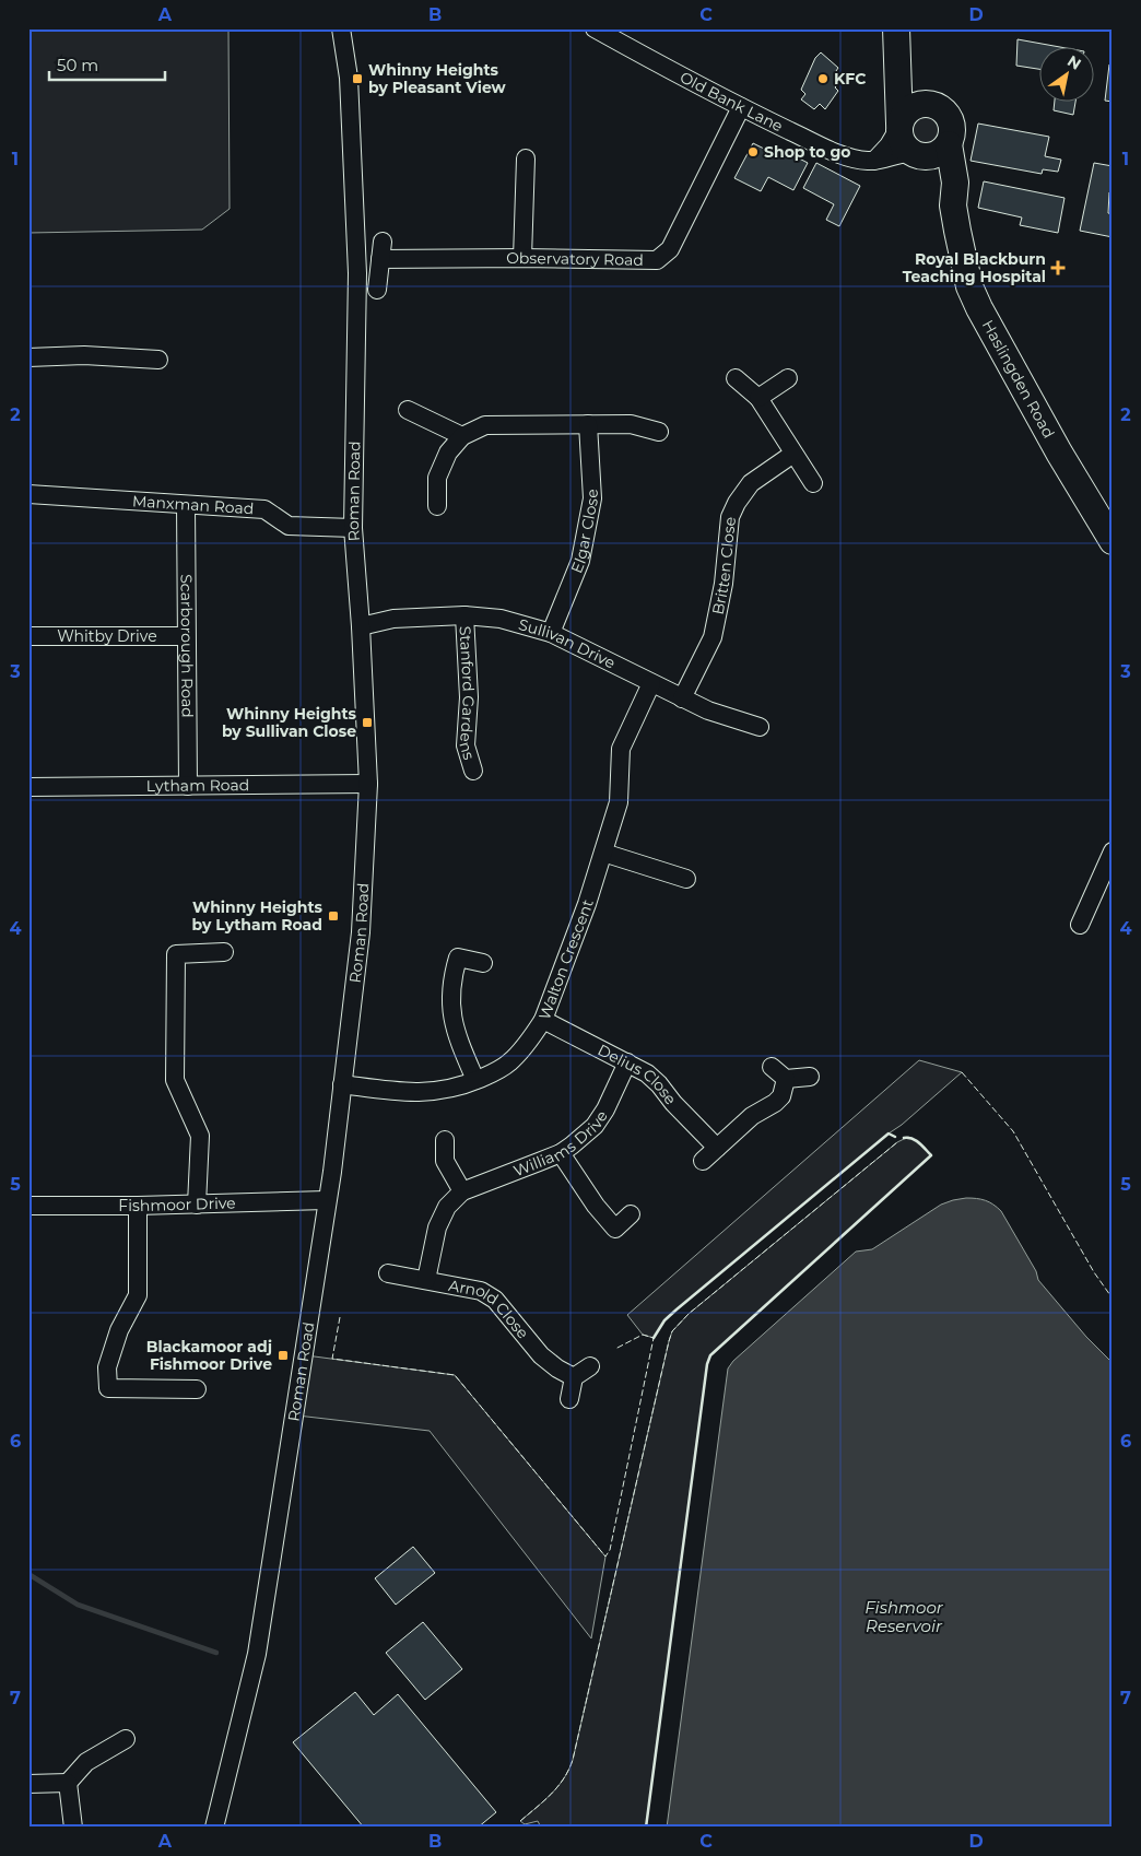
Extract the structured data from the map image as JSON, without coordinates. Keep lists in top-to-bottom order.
{
  "streets": {
    "highway": ["Haslingden Road"],
    "street": [
      "Old Bank Lane",
      "Observatory Road",
      "Roman Road",
      "Manxman Road",
      "Elgar Close",
      "Britten Close",
      "Whitby Drive",
      "Scarborough Road",
      "Sullivan Drive",
      "Stanford Gardens",
      "Lytham Road",
      "Walton Crescent",
      "Delius Close",
      "Williams Drive",
      "Fishmoor Drive",
      "Arnold Close"
    ]
  },
  "crossings": [
    ["Old Bank Lane", "Observatory Road"],
    ["Old Bank Lane", "Haslingden Road"],
    ["Roman Road", "Manxman Road"],
    ["Roman Road", "Sullivan Drive"],
    ["Roman Road", "Lytham Road"],
    ["Roman Road", "Walton Crescent"],
    ["Roman Road", "Fishmoor Drive"],
    ["Manxman Road", "Scarborough Road"],
    ["Elgar Close", "Sullivan Drive"],
    ["Britten Close", "Sullivan Drive"],
    ["Whitby Drive", "Scarborough Road"],
    ["Scarborough Road", "Lytham Road"],
    ["Sullivan Drive", "Stanford Gardens"],
    ["Sullivan Drive", "Walton Crescent"],
    ["Walton Crescent", "Delius Close"],
    ["Delius Close", "Williams Drive"],
    ["Williams Drive", "Arnold Close"]
  ],
  "water": ["Fishmoor Reservoir"],
  "places": {
    "transit": [
      "Whinny Heights by Pleasant View",
      "Whinny Heights by Sullivan Close",
      "Whinny Heights by Lytham Road",
      "Blackamoor adj Fishmoor Drive"
    ],
    "other": ["KFC", "Shop to go"],
    "health": ["Royal Blackburn Teaching Hospital"]
  },
  "scale_bar": "50 m",
  "north": "top right",
  "grid": {
    "columns": [
      "A",
      "B",
      "C",
      "D"
    ],
    "rows": [
      "1",
      "2",
      "3",
      "4",
      "5",
      "6",
      "7"
    ]
  }
}
